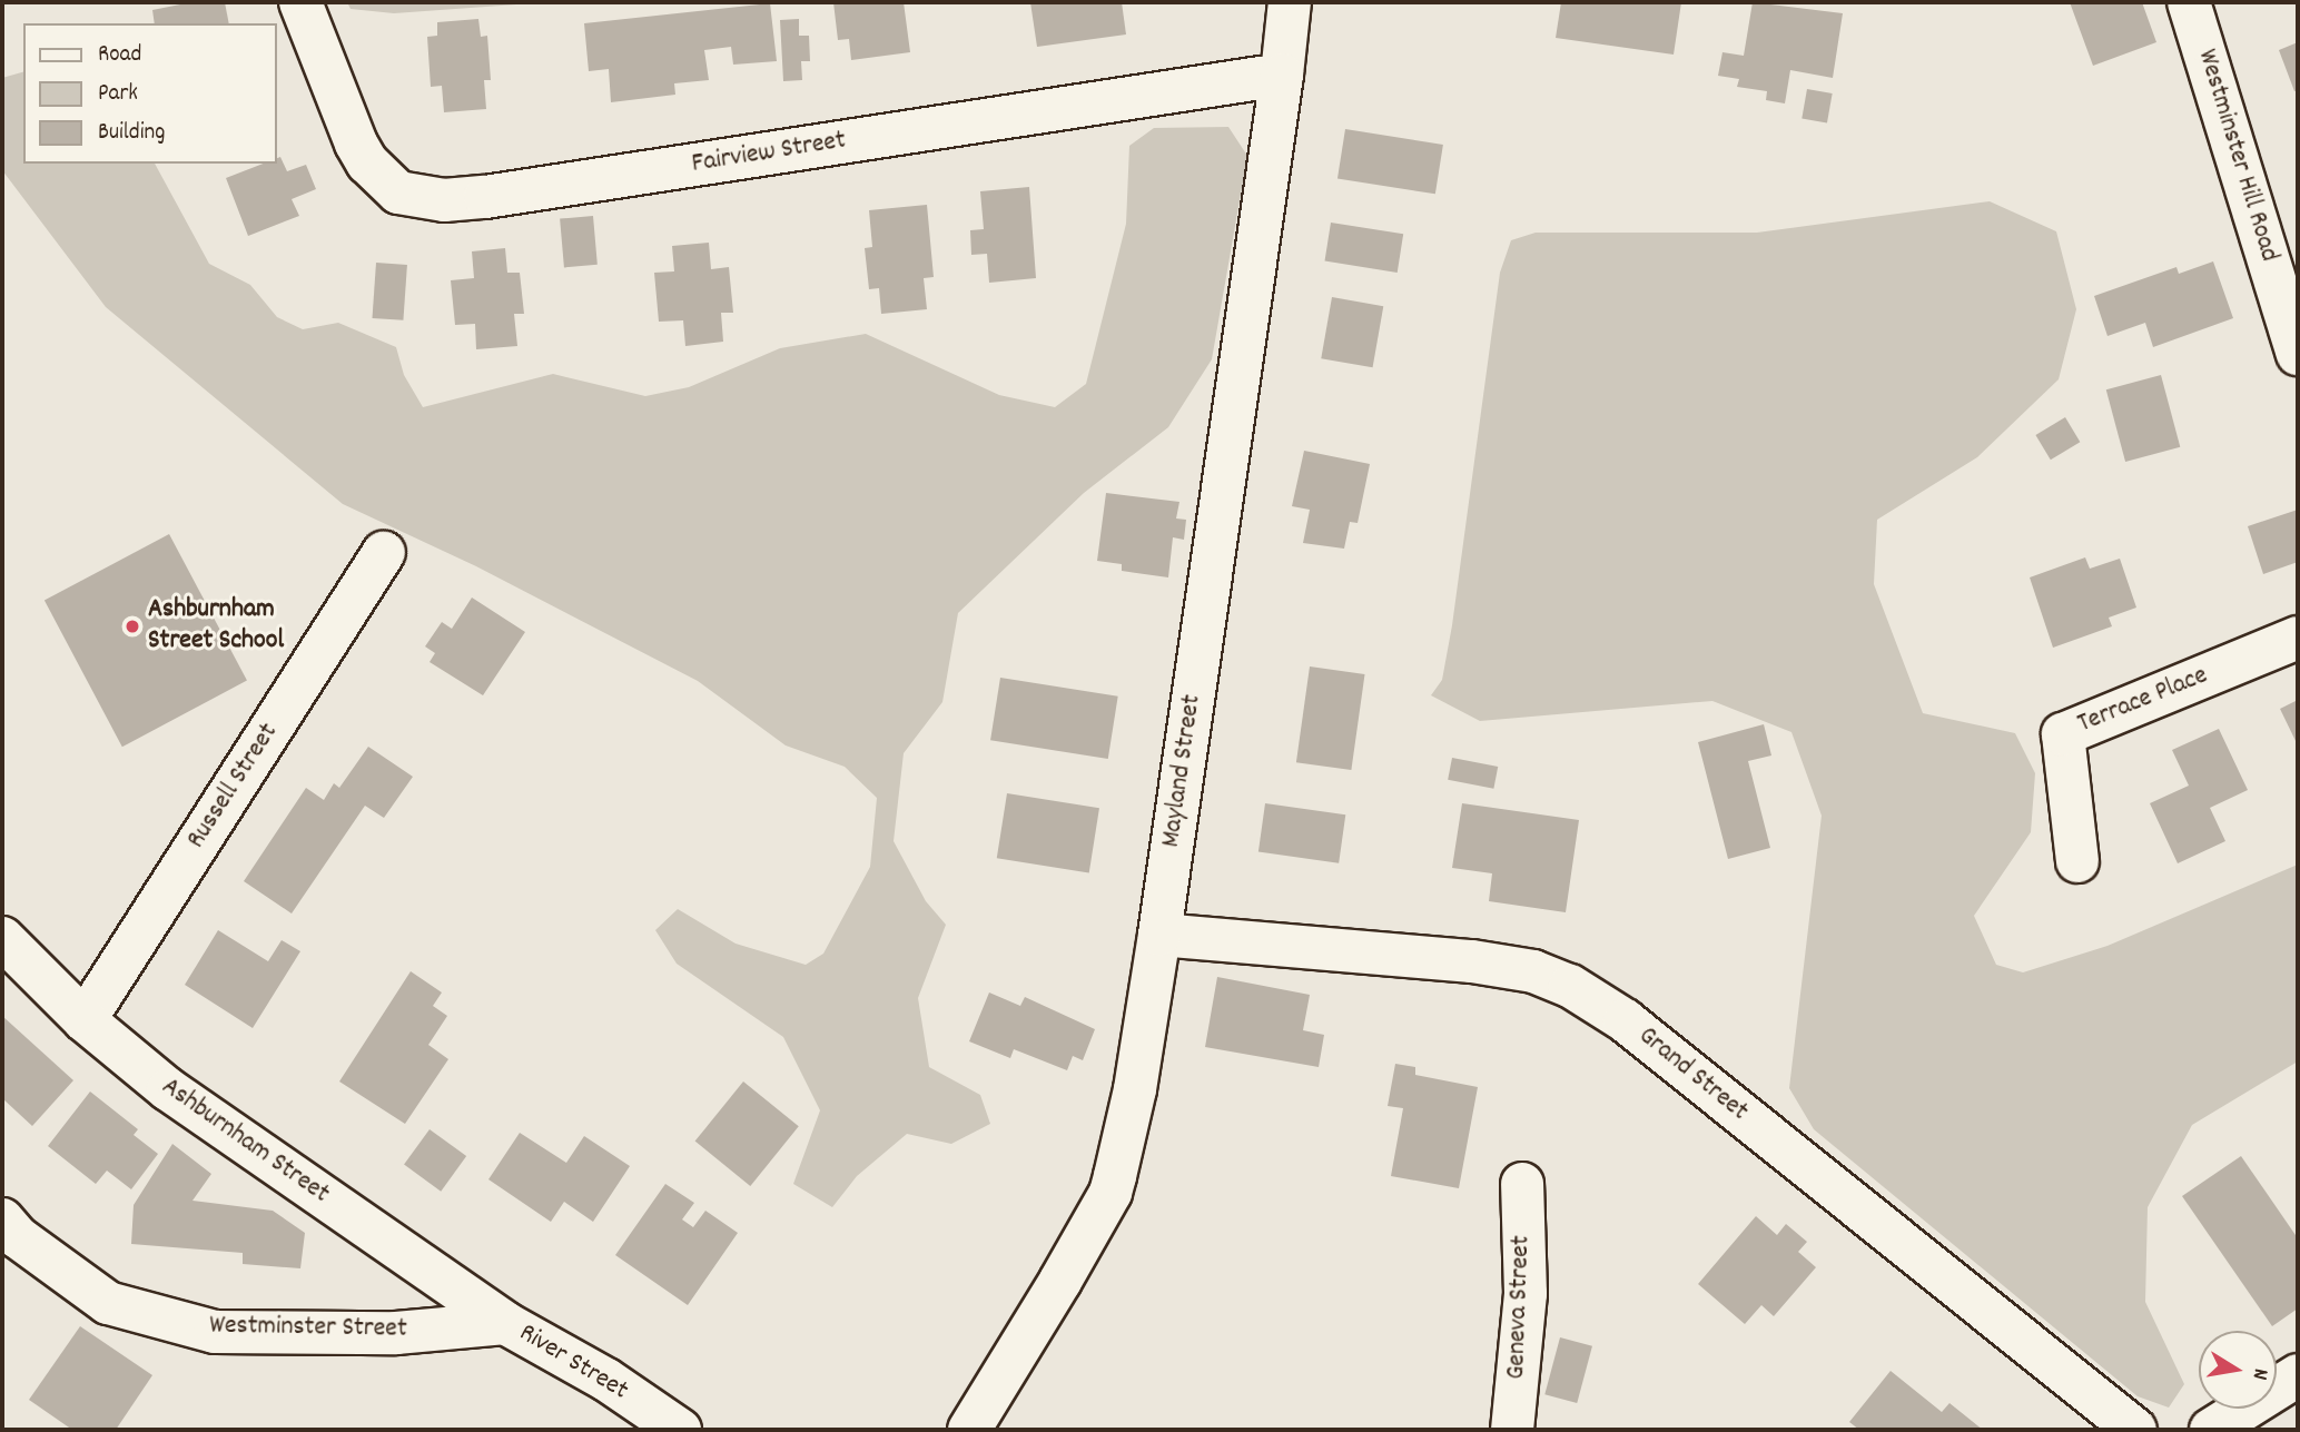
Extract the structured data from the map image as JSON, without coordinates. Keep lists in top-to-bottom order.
{
  "streets": {
    "main road": [
      "Fairview Street",
      "Westminster Hill Road",
      "Terrace Place",
      "Mayland Street",
      "Russell Street",
      "Grand Street",
      "Ashburnham Street",
      "Geneva Street",
      "Westminster Street",
      "River Street"
    ]
  },
  "crossings": [
    ["Fairview Street", "Mayland Street"],
    ["Mayland Street", "Grand Street"],
    ["Russell Street", "Ashburnham Street"],
    ["Ashburnham Street", "Westminster Street"],
    ["Ashburnham Street", "River Street"],
    ["Westminster Street", "River Street"]
  ],
  "places": ["Ashburnham Street School"],
  "legend": ["Road", "Park", "Building"],
  "north": "right"
}
